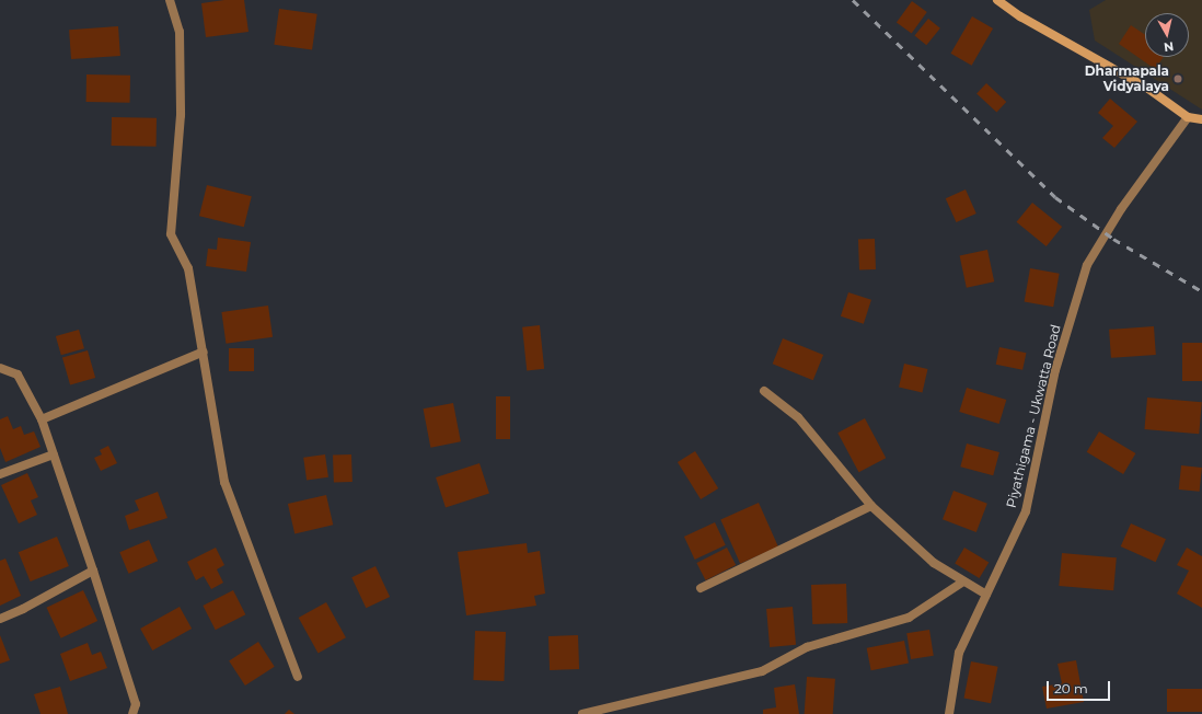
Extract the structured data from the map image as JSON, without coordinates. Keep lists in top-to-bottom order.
{
  "streets": {
    "street": ["Piyathigama - Ukwatta Road"]
  },
  "places": ["Dharmapala Vidyalaya"],
  "scale_bar": "20 m",
  "north": "bottom"
}
